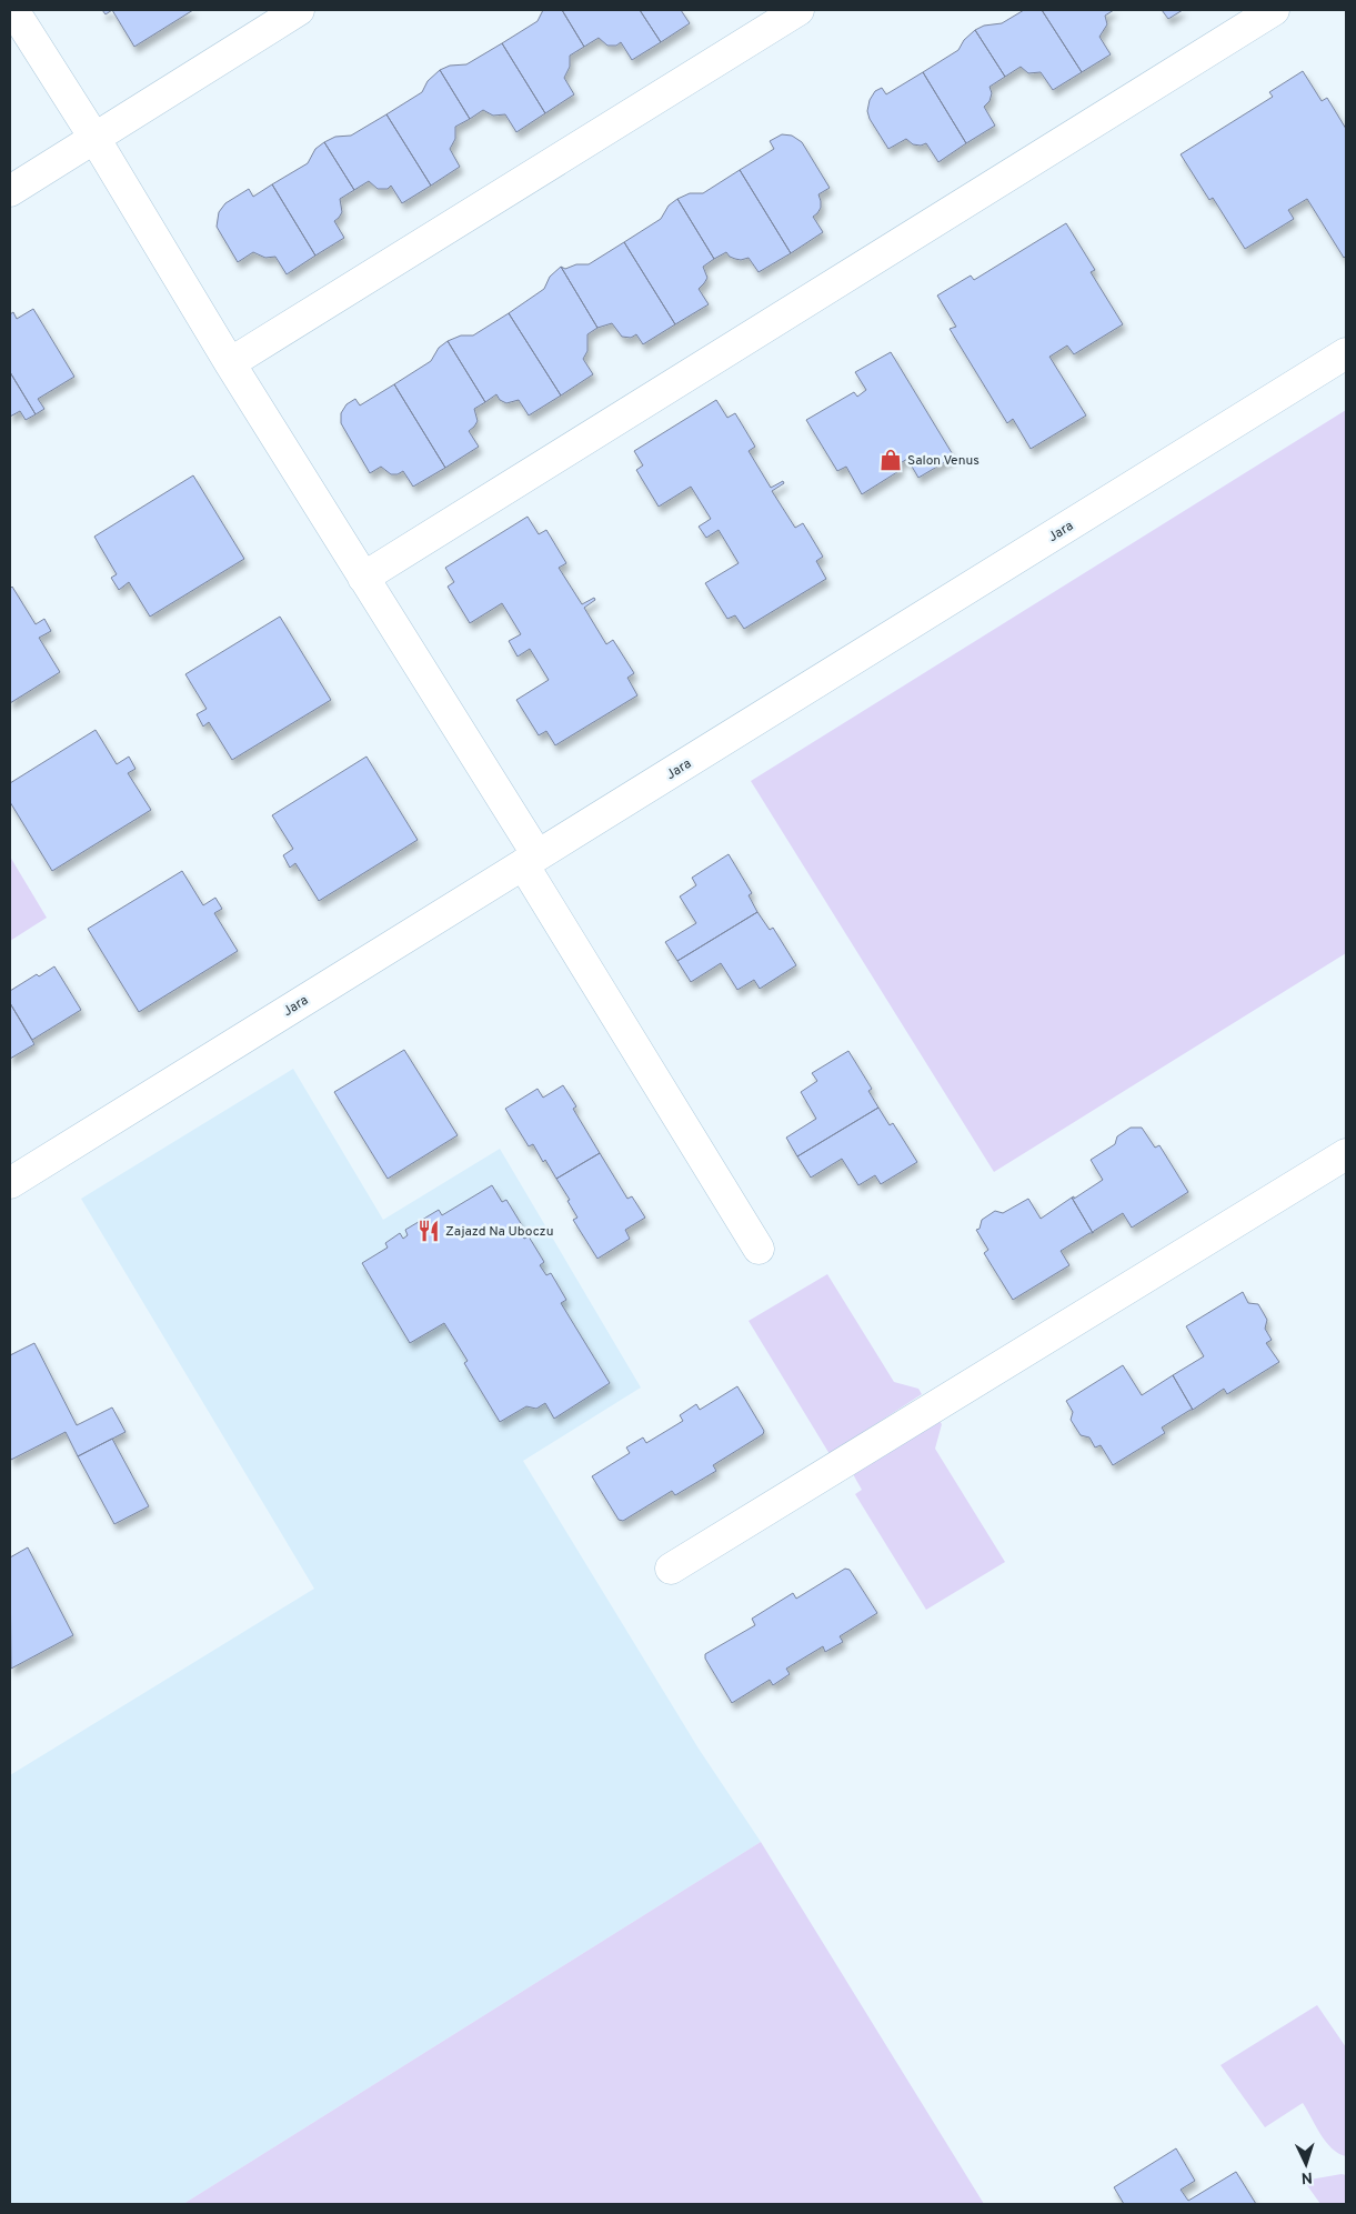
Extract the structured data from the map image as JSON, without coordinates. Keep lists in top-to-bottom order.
{
  "streets": {
    "street": ["Jara"]
  },
  "places": {
    "shop": ["Salon Venus"],
    "restaurant": ["Zajazd Na Uboczu"]
  },
  "north": "bottom"
}
